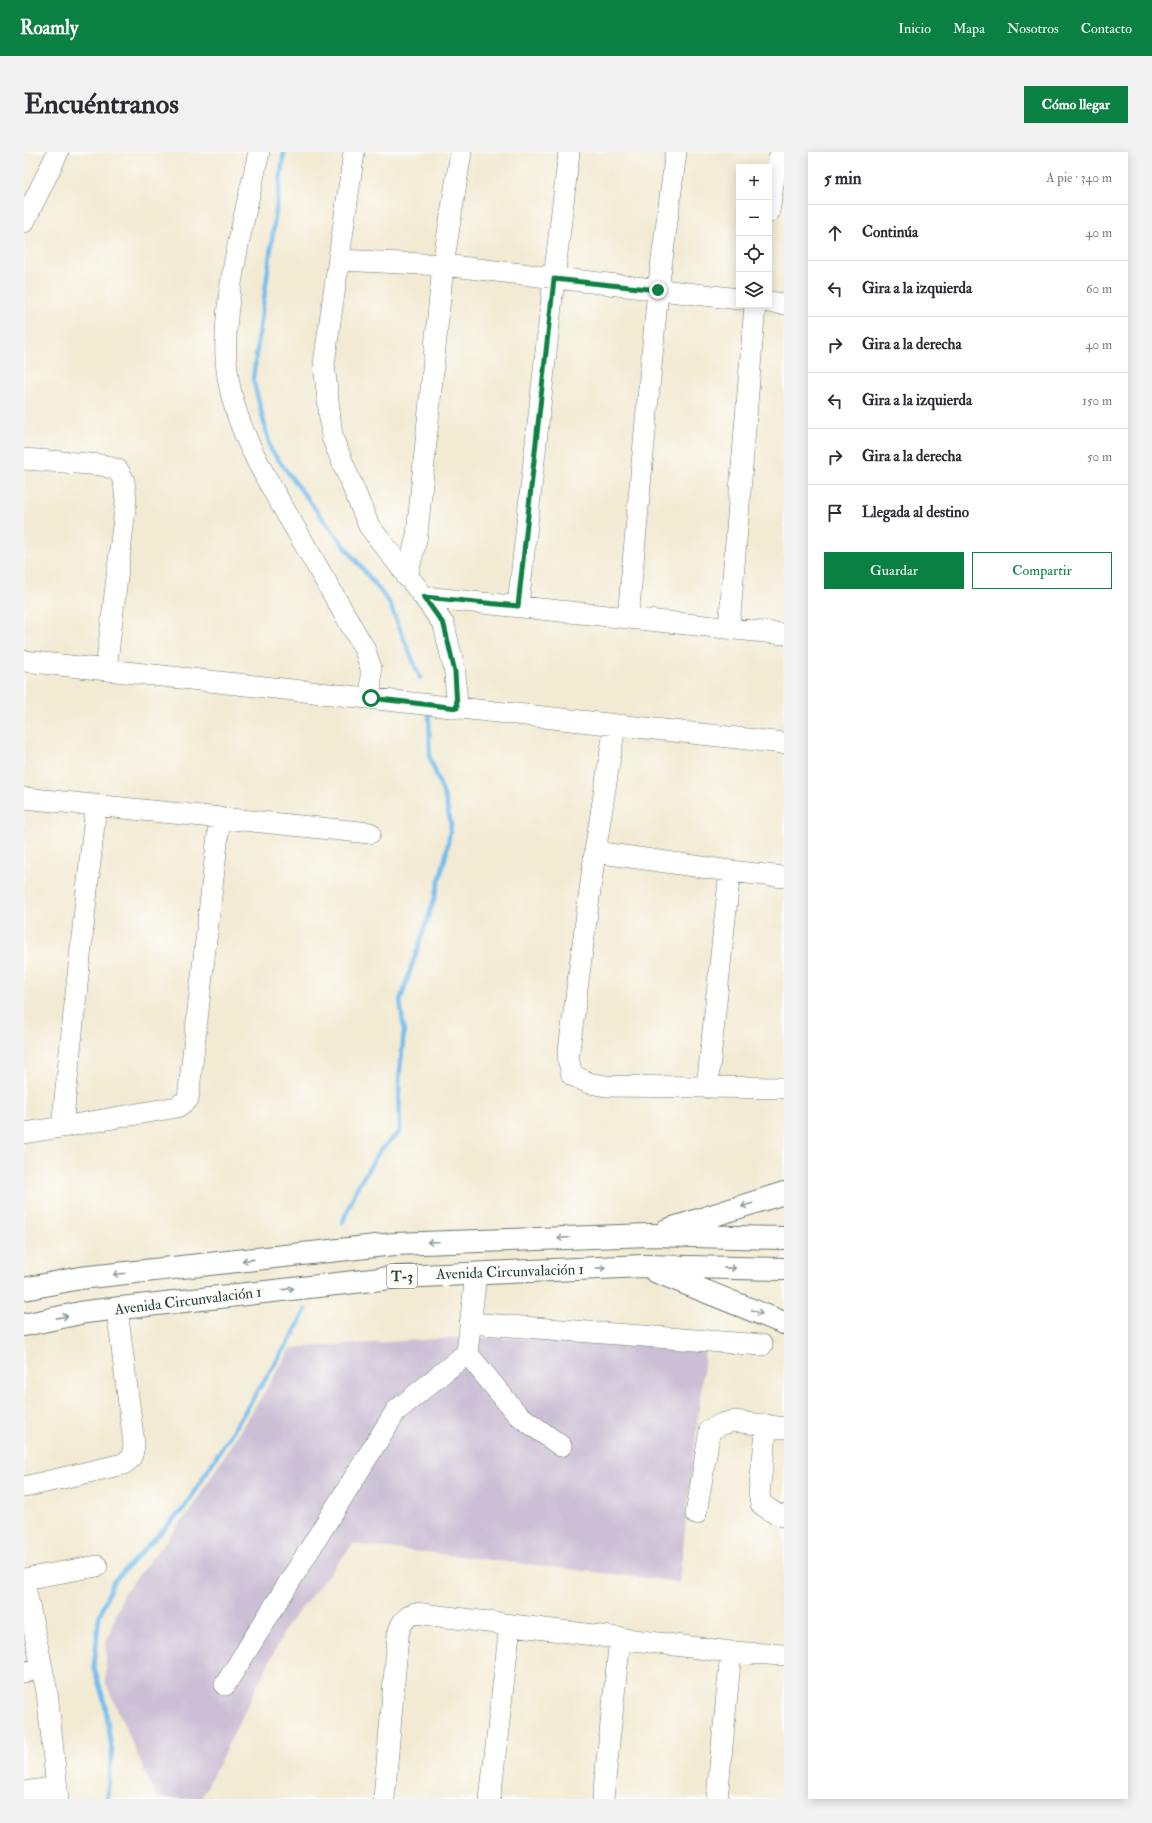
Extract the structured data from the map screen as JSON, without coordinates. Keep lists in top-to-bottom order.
{
  "streets": {
    "main road": ["Avenida Circunvalación 1", "T-3"]
  },
  "page": {
    "header": "Roamly",
    "nav": [
      "Inicio",
      "Mapa",
      "Nosotros",
      "Contacto"
    ],
    "buttons": [
      "Cómo llegar",
      ["Guardar", "Compartir"]
    ],
    "title": "Encuéntranos",
    "heading": ["5 min", "A pie · 340 m"],
    "map_buttons": ["+", "−"],
    "list": [
      ["Continúa", "40 m"],
      ["Gira a la izquierda", "60 m"],
      ["Gira a la derecha", "40 m"],
      ["Gira a la izquierda", "150 m"],
      ["Gira a la derecha", "50 m"],
      "Llegada al destino"
    ]
  }
}
